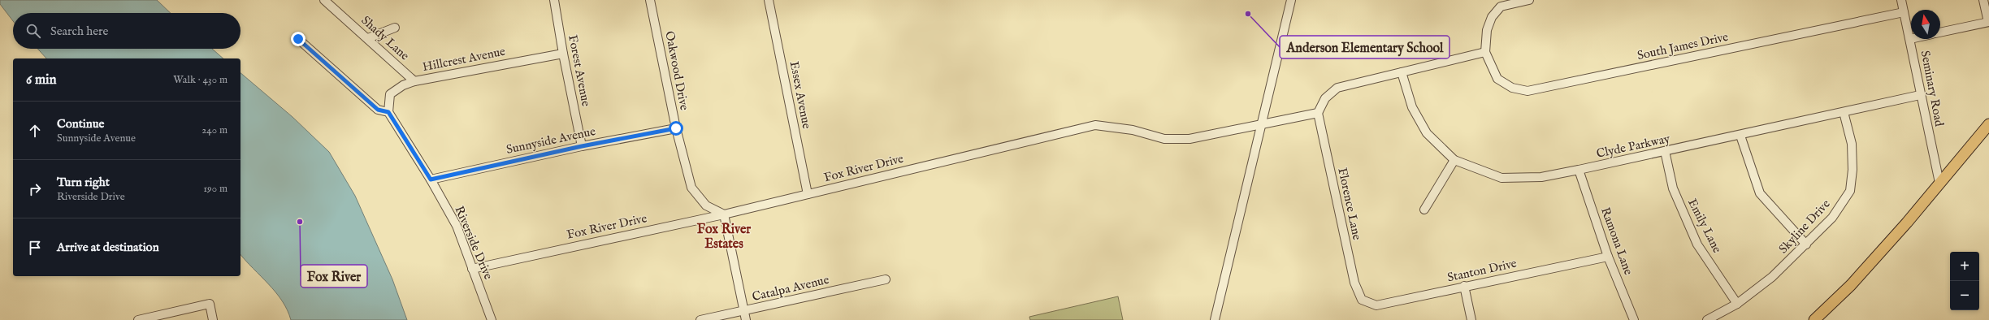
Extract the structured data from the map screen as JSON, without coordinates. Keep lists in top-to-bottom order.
{
  "streets": {
    "street": [
      "Shady Lane",
      "South James Drive",
      "Hillcrest Avenue",
      "Forest Avenue",
      "Oakwood Drive",
      "Seminary Road",
      "Essex Avenue",
      "Sunnyside Avenue",
      "Clyde Parkway",
      "Fox River Drive",
      "Florence Lane",
      "Emily Lane",
      "Skyline Drive",
      "Ramona Lane",
      "Riverside Drive",
      "Stanton Drive",
      "Catalpa Avenue"
    ]
  },
  "crossings": [
    ["Shady Lane", "Hillcrest Avenue"],
    ["South James Drive", "Seminary Road"],
    ["Hillcrest Avenue", "Forest Avenue"],
    ["Hillcrest Avenue", "Riverside Drive"],
    ["Forest Avenue", "Sunnyside Avenue"],
    ["Oakwood Drive", "Sunnyside Avenue"],
    ["Oakwood Drive", "Fox River Drive"],
    ["Seminary Road", "Clyde Parkway"],
    ["Essex Avenue", "Fox River Drive"],
    ["Sunnyside Avenue", "Riverside Drive"],
    ["Clyde Parkway", "Emily Lane"],
    ["Clyde Parkway", "Skyline Drive"],
    ["Clyde Parkway", "Ramona Lane"],
    ["Fox River Drive", "Florence Lane"],
    ["Fox River Drive", "Riverside Drive"],
    ["Florence Lane", "Stanton Drive"],
    ["Emily Lane", "Skyline Drive"],
    ["Ramona Lane", "Stanton Drive"]
  ],
  "districts": ["Fox River Estates"],
  "places": ["Anderson Elementary School", "Fox River"],
  "north": "top",
  "page": {
    "search": "Search here",
    "heading": ["6 min", "Walk · 430 m"],
    "list": [
      ["Continue", "Sunnyside Avenue", "240 m"],
      ["Turn right", "Riverside Drive", "190 m"],
      "Arrive at destination"
    ],
    "map_buttons": ["+", "−"]
  }
}
